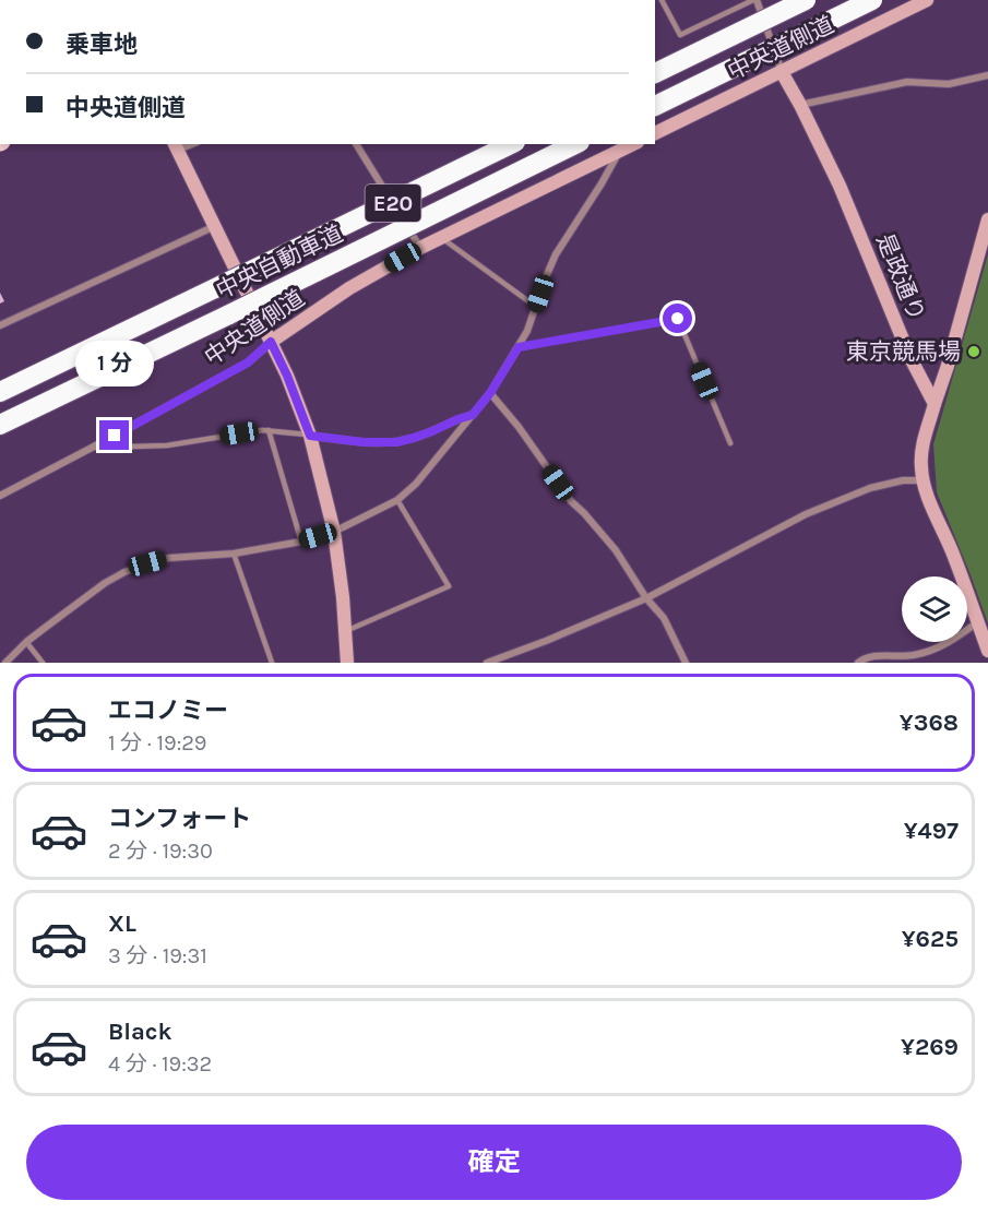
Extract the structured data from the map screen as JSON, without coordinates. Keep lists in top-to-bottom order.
{
  "streets": {
    "highway": ["E20", "中央自動車道"],
    "street": ["中央道側道", "是政通り"]
  },
  "crossings": [
    ["中央道側道", "是政通り"]
  ],
  "places": ["東京競馬場"],
  "page": {
    "banner": ["乗車地", "中央道側道"],
    "bubble": "1 分",
    "list": [
      {
        "name": "エコノミー",
        "note": "1 分 · 19:29",
        "value": "¥368"
      },
      {
        "name": "コンフォート",
        "note": "2 分 · 19:30",
        "value": "¥497"
      },
      {
        "name": "XL",
        "note": "3 分 · 19:31",
        "value": "¥625"
      },
      {
        "name": "Black",
        "note": "4 分 · 19:32",
        "value": "¥269"
      }
    ],
    "buttons": "確定"
  }
}
